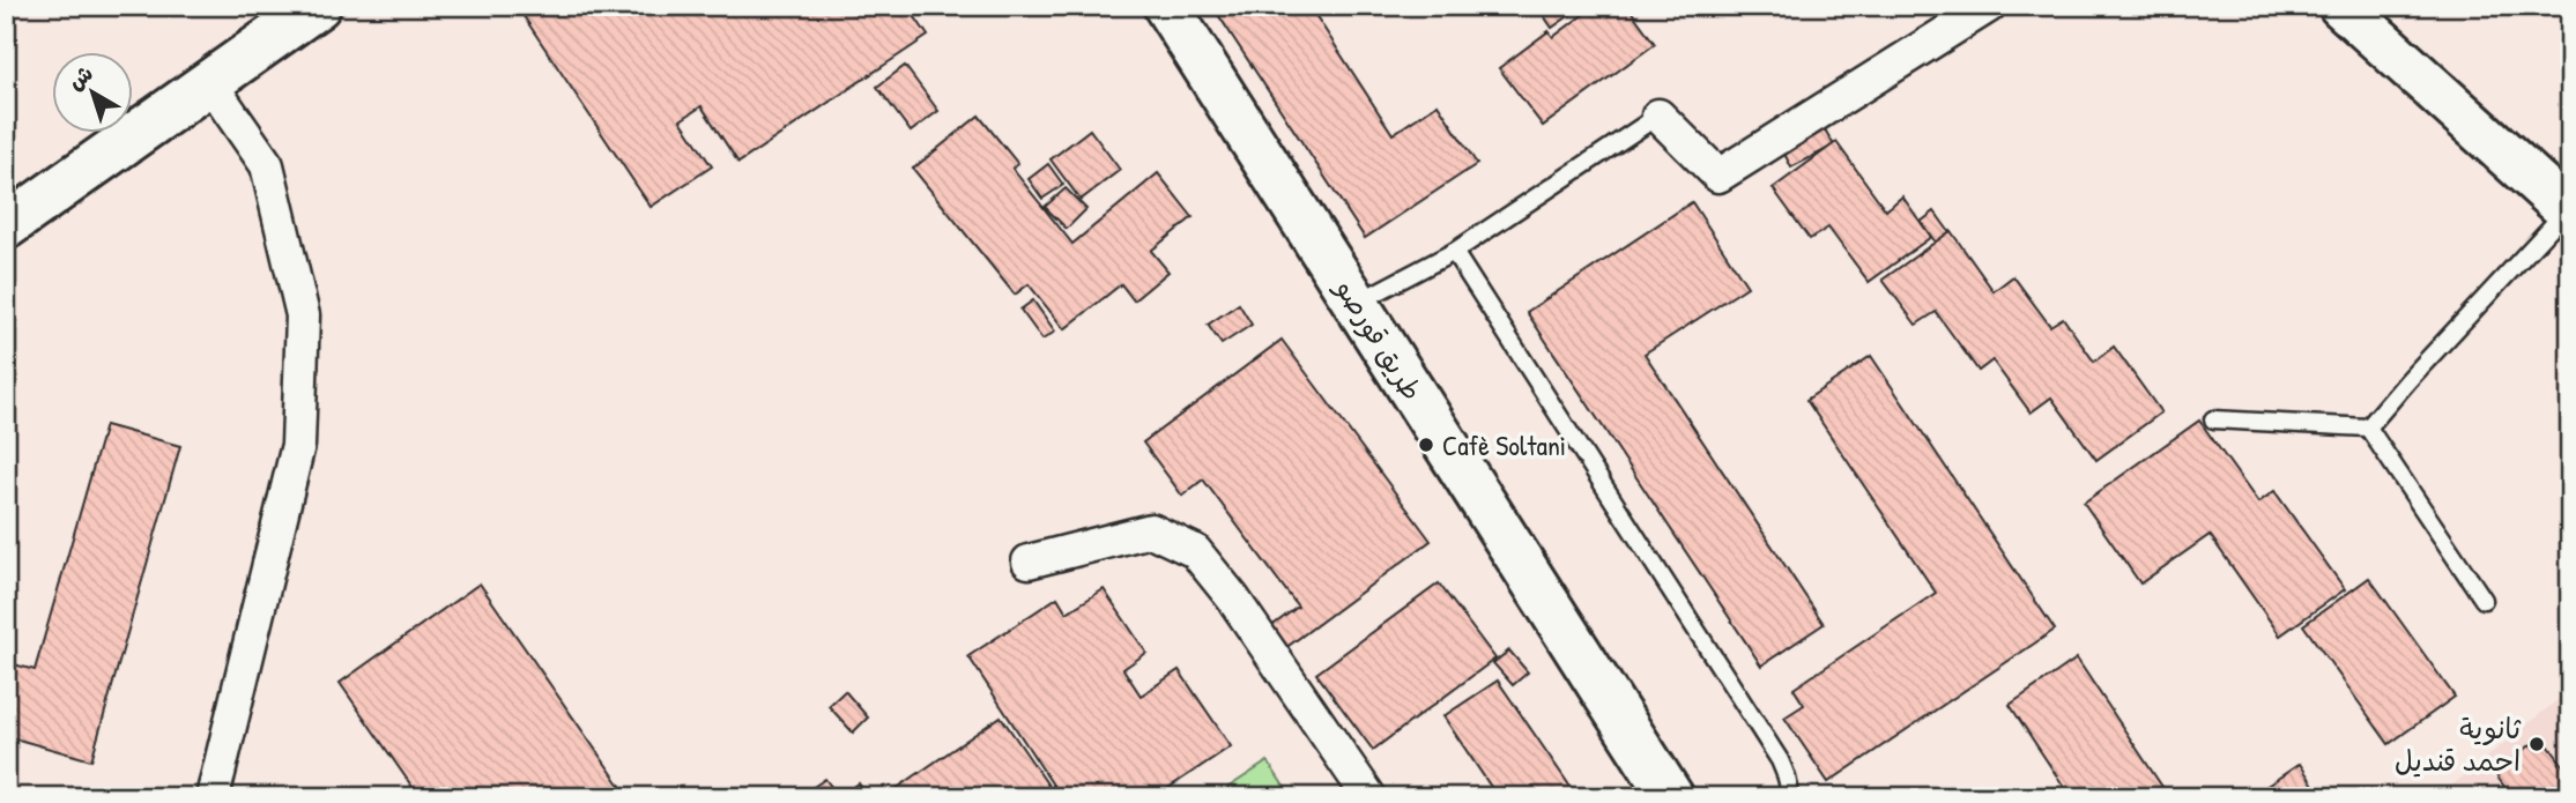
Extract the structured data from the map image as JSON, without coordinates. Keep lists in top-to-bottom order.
{
  "streets": {
    "main road": ["طريق قورصو"]
  },
  "places": ["Cafè Soltani", "ثانوية احمد قنديل"],
  "north": "top left"
}
